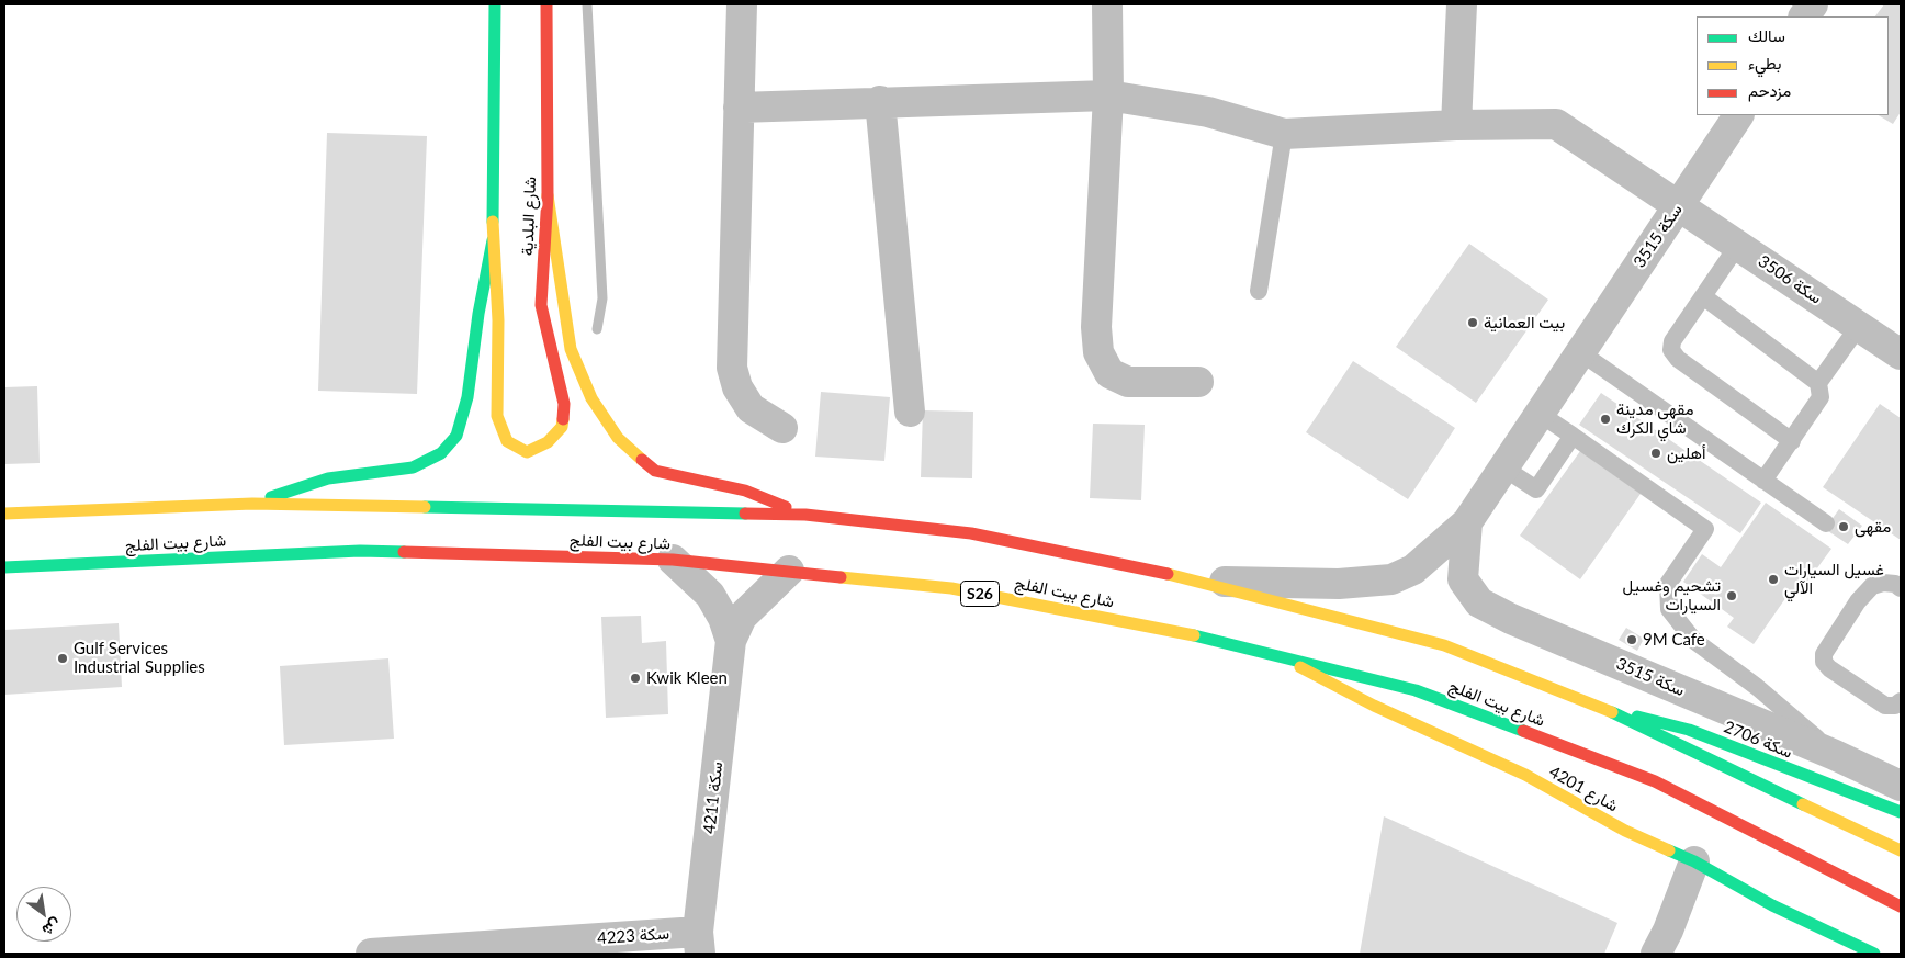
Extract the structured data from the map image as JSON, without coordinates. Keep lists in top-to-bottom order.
{
  "streets": {
    "main road": [
      "شارع البلدية",
      "شارع بيت الفلج",
      "S26",
      "سكة 2706",
      "شارع 4201"
    ],
    "street": [
      "سكة 3515",
      "سكة 3506",
      "سكة 4211",
      "سكة 4223"
    ]
  },
  "crossings": [
    ["سكة 3515", "سكة 3506"],
    ["سكة 3515", "شارع بيت الفلج"],
    ["شارع بيت الفلج", "سكة 2706"],
    ["شارع بيت الفلج", "شارع 4201"],
    ["شارع بيت الفلج", "سكة 4211"],
    ["سكة 4211", "سكة 4223"]
  ],
  "places": [
    "بيت العمانية",
    "مقهى مدينة شاي الكرك",
    "أهلين",
    "مقهى",
    "غسيل السيارات الآلي",
    "تشحيم وغسيل السيارات",
    "9M Cafe",
    "Gulf Services Industrial Supplies",
    "Kwik Kleen"
  ],
  "legend": ["سالك", "بطيء", "مزدحم"],
  "north": "bottom right"
}
